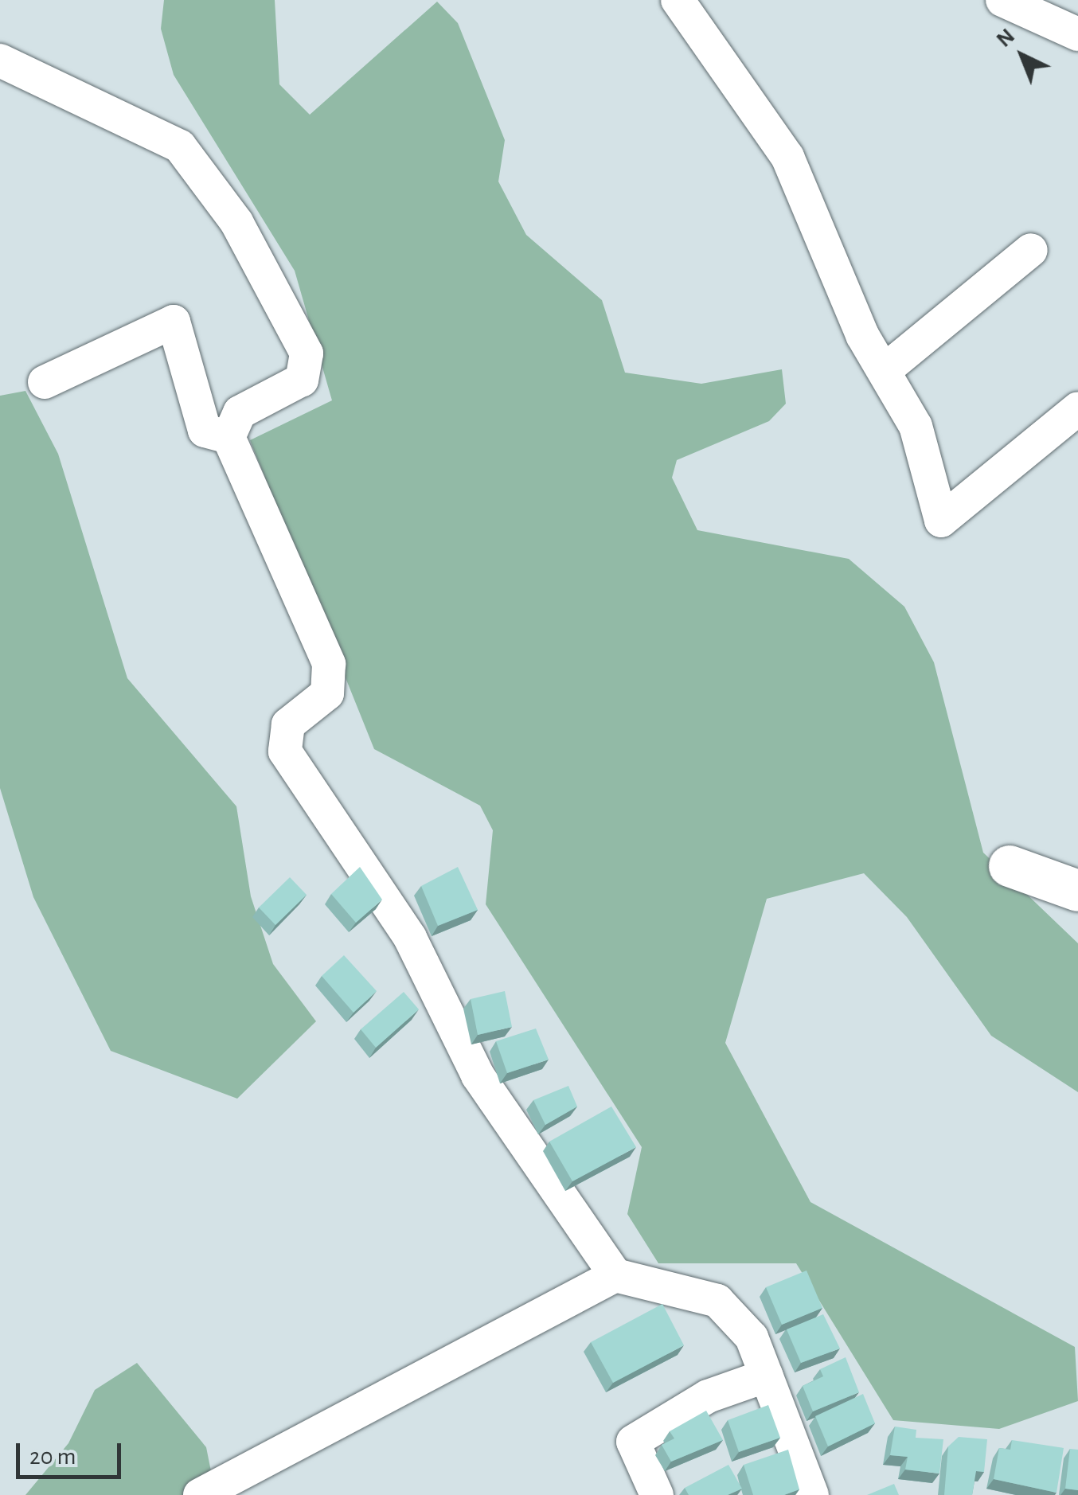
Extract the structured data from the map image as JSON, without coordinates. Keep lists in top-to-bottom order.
{
  "scale_bar": "20 m",
  "north": "top left"
}
